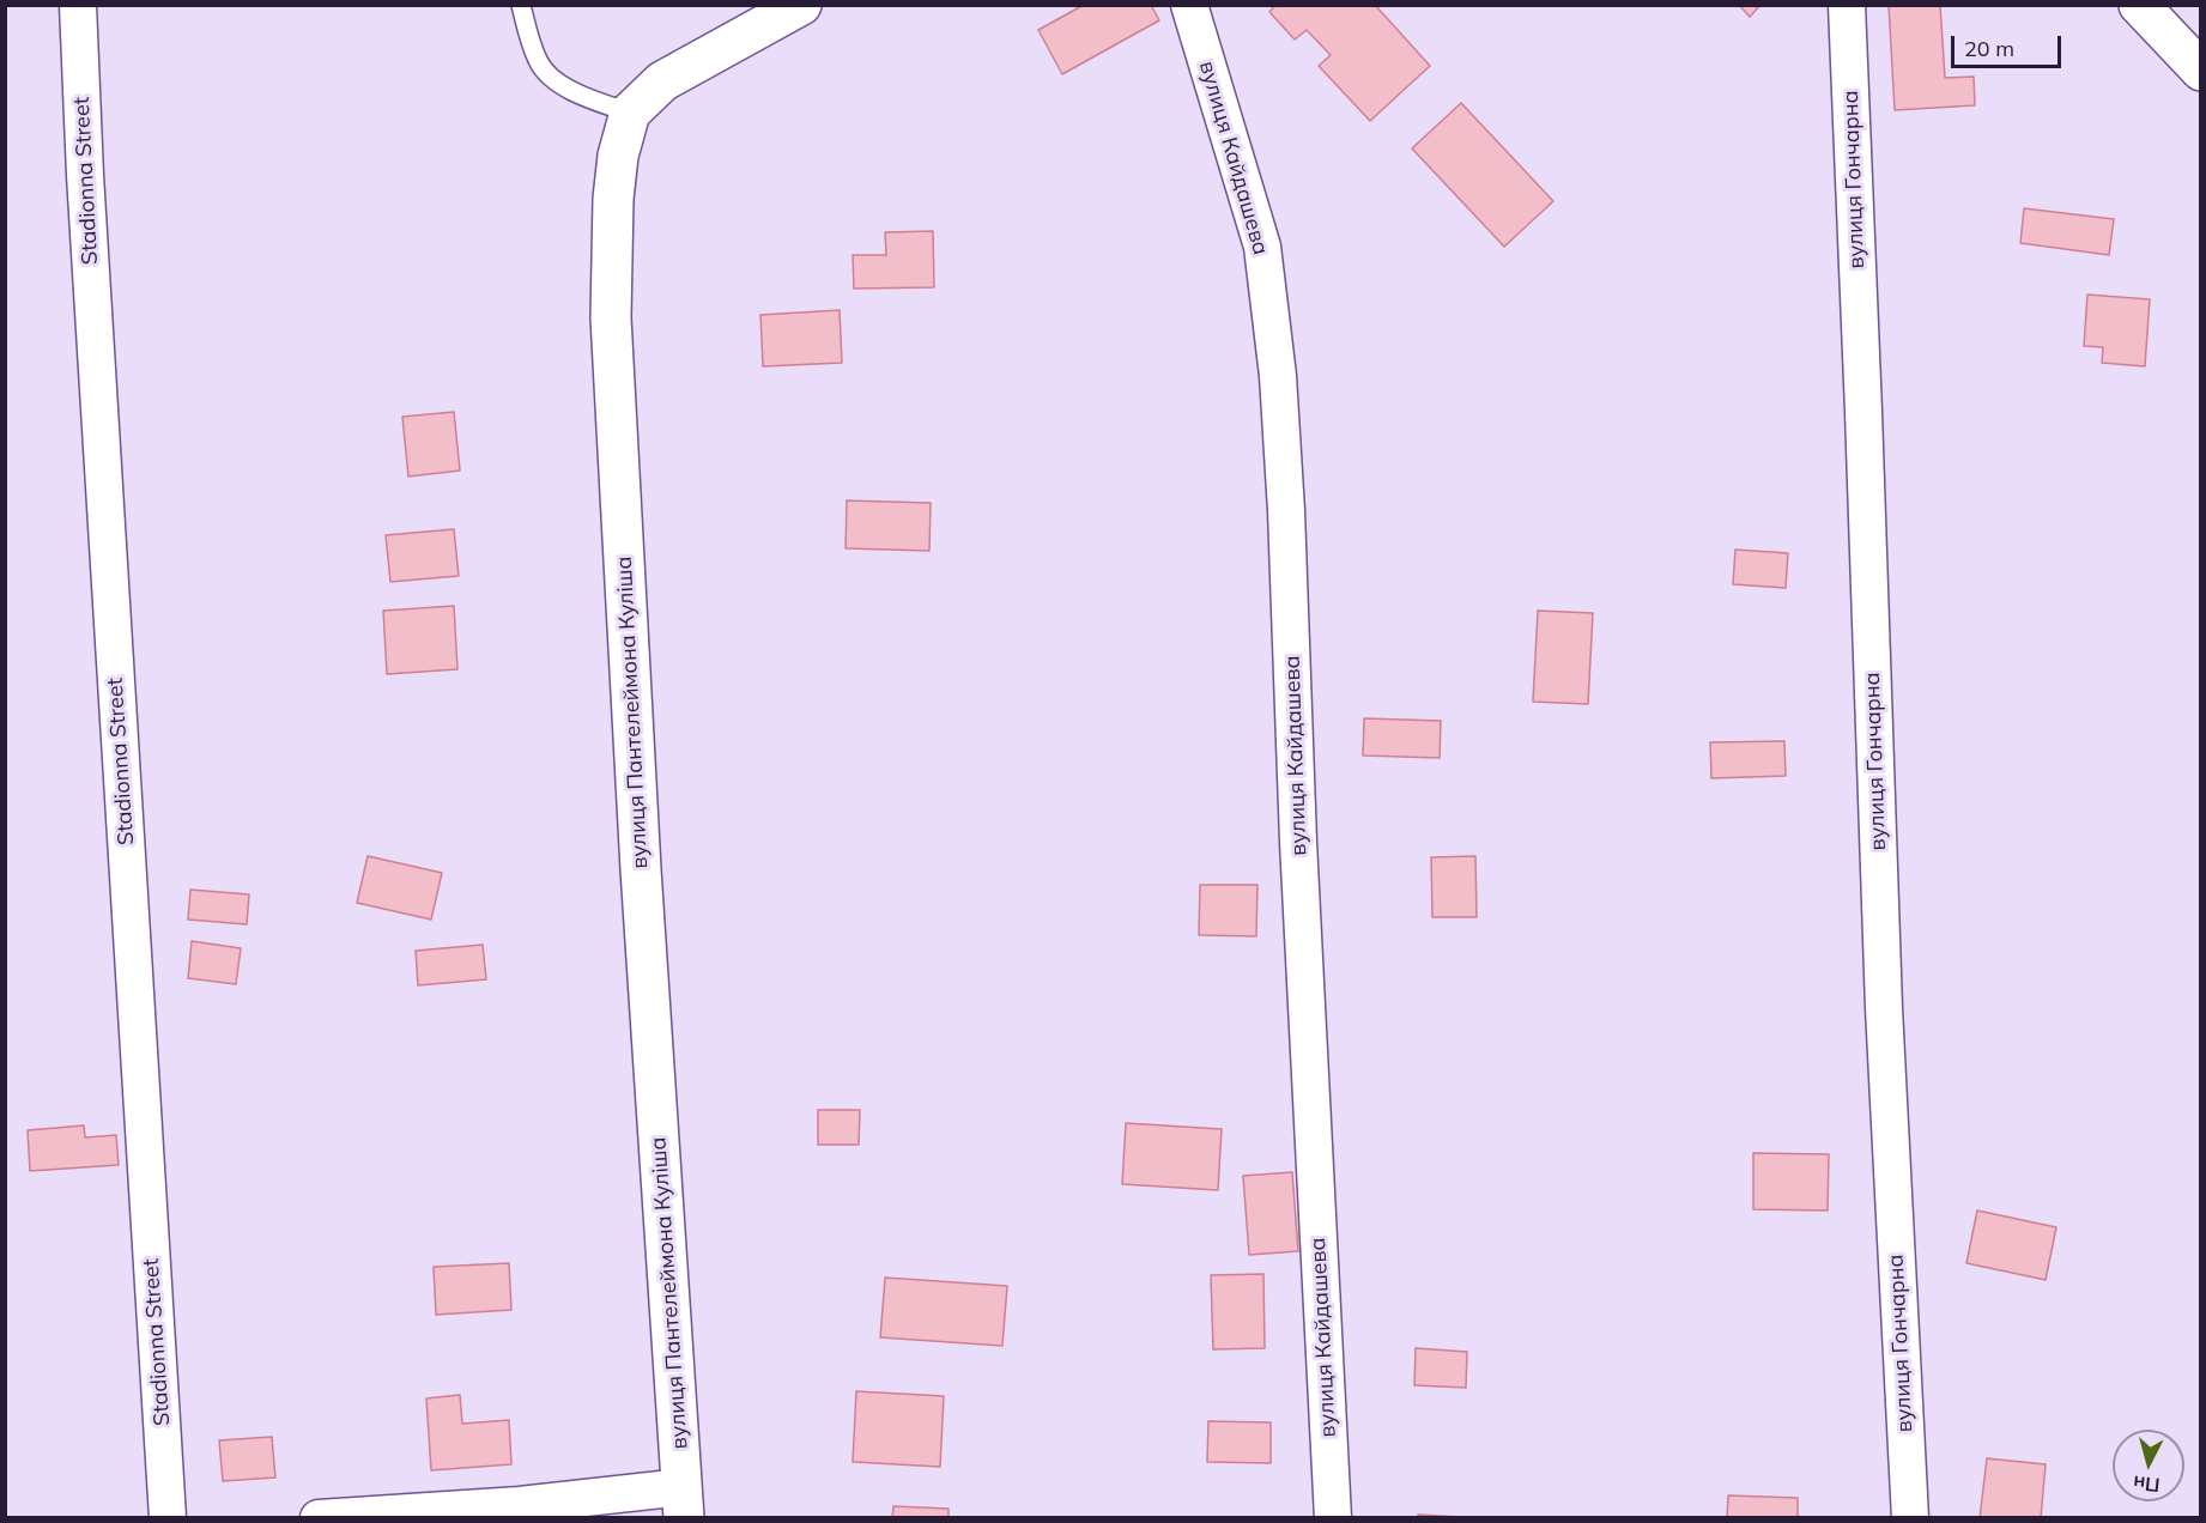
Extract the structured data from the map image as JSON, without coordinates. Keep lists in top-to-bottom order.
{
  "streets": {
    "street": [
      "вулиця Кайдашева",
      "вулиця Гончарна",
      "Stadionna Street",
      "вулиця Пантелеймона Куліша"
    ]
  },
  "scale_bar": "20 m",
  "north": "bottom"
}
